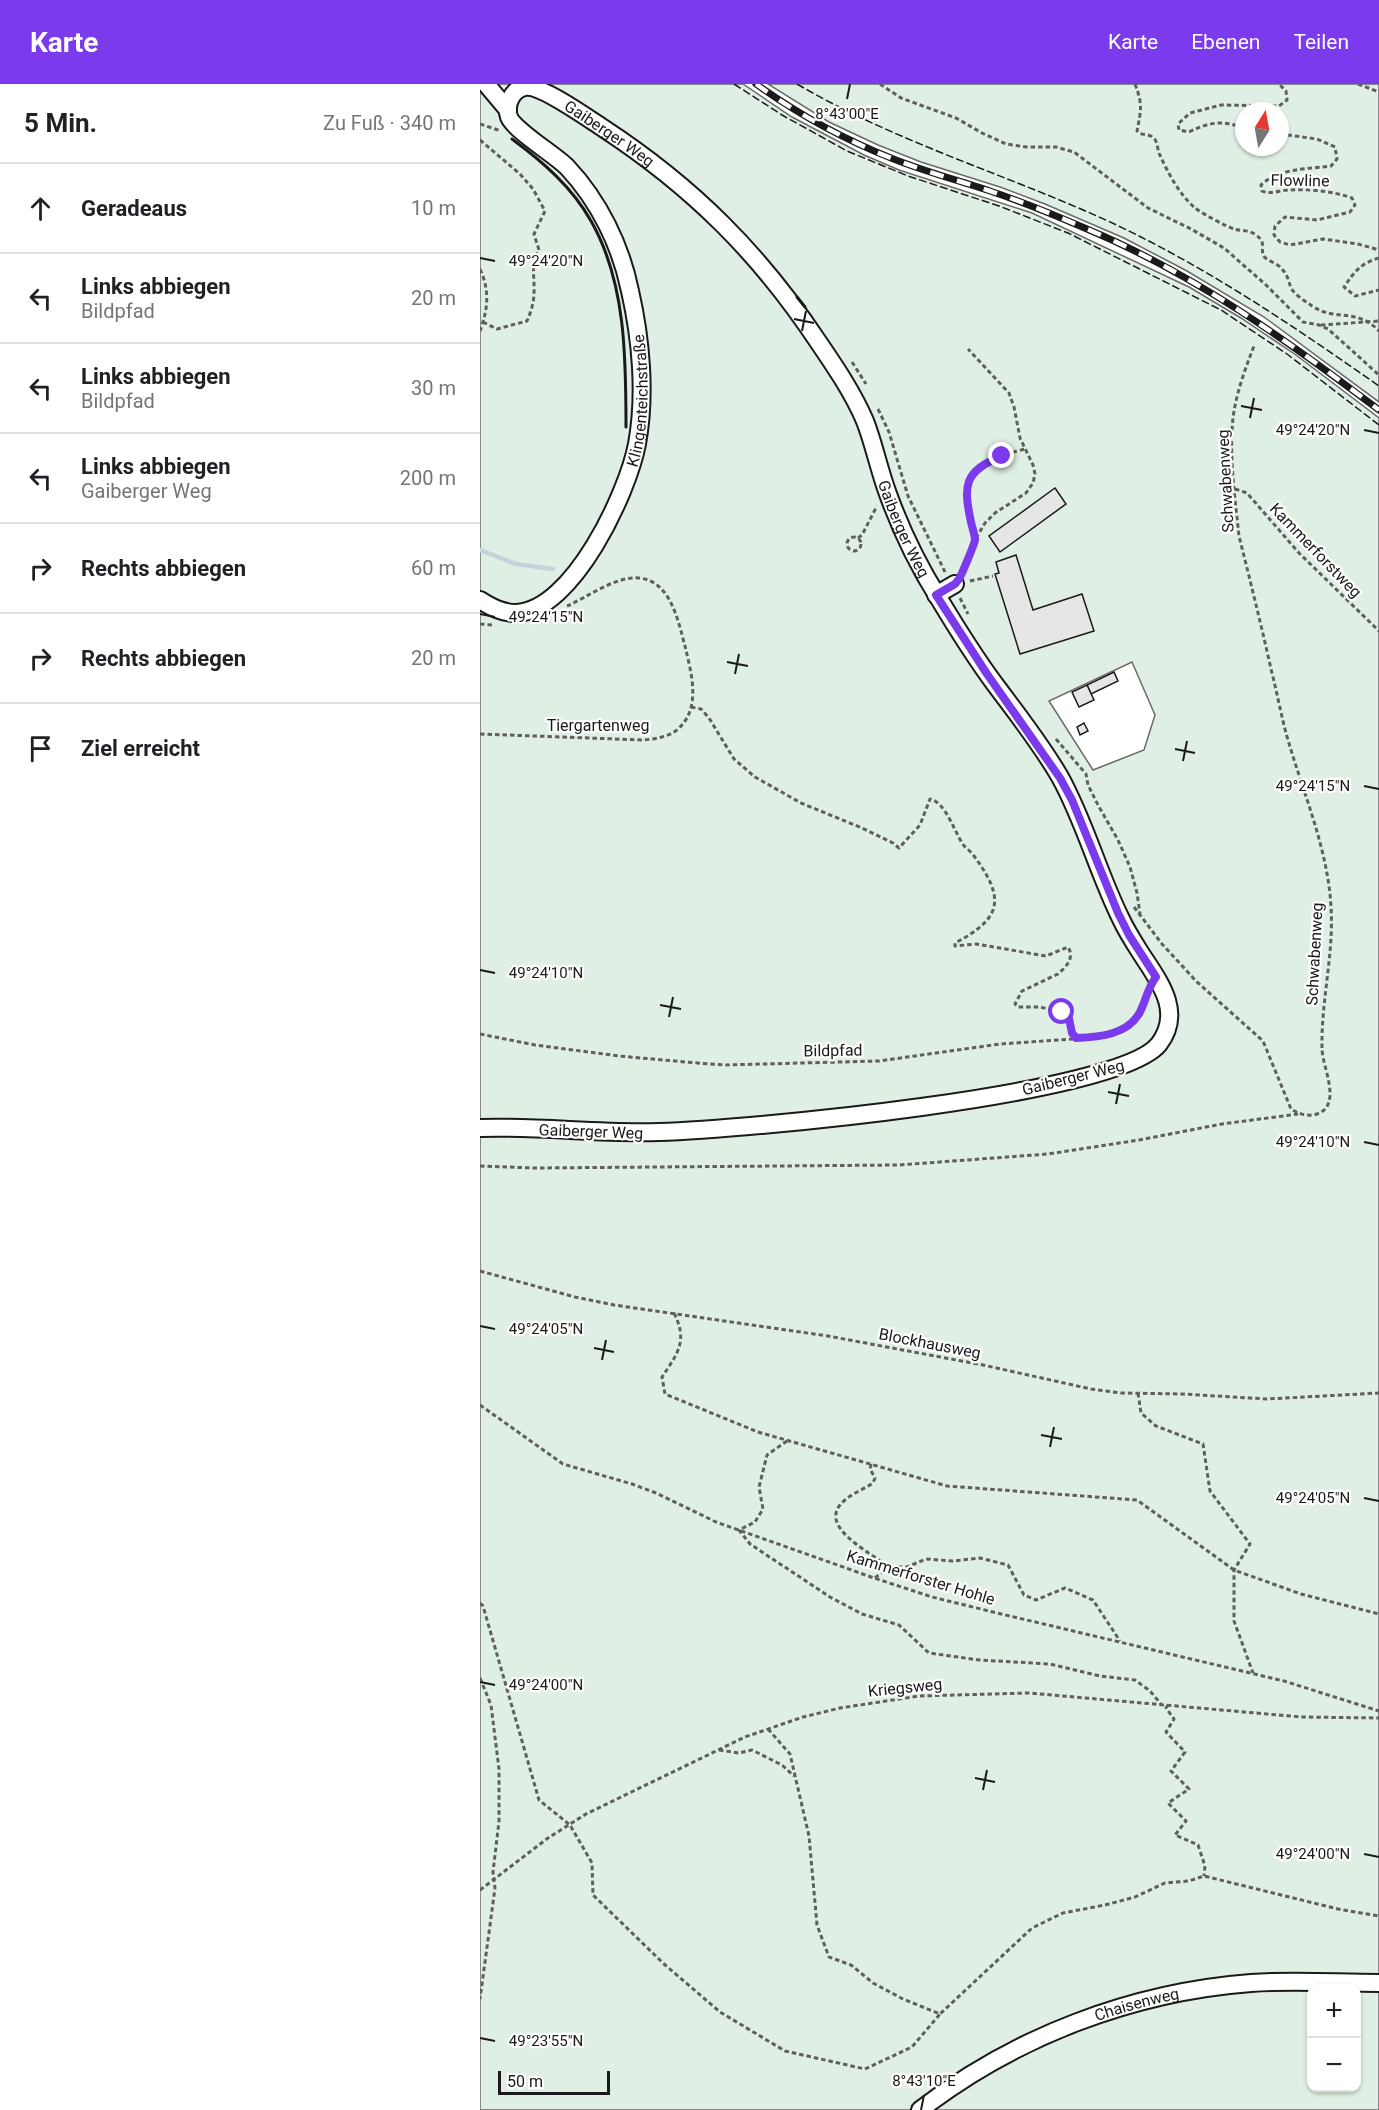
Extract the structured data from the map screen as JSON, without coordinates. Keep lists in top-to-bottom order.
{
  "streets": {
    "street": ["Gaiberger Weg", "Klingenteichstraße", "Chaisenweg"],
    "path": [
      "Flowline",
      "Schwabenweg",
      "Kammerforstweg",
      "Tiergartenweg",
      "Bildpfad",
      "Blockhausweg",
      "Kammerforster Hohle",
      "Kriegsweg"
    ]
  },
  "crossings": [
    ["Gaiberger Weg", "Bildpfad"],
    ["Schwabenweg", "Kammerforstweg"]
  ],
  "scale_bar": "50 m",
  "north": "top",
  "page": {
    "header": "Karte",
    "nav": ["Karte", "Ebenen", "Teilen"],
    "heading": ["5 Min.", "Zu Fuß · 340 m"],
    "list": [
      ["Geradeaus", "10 m"],
      ["Links abbiegen", "Bildpfad", "20 m"],
      ["Links abbiegen", "Bildpfad", "30 m"],
      ["Links abbiegen", "Gaiberger Weg", "200 m"],
      ["Rechts abbiegen", "60 m"],
      ["Rechts abbiegen", "20 m"],
      "Ziel erreicht"
    ],
    "map_buttons": ["+", "−"],
    "scale": "50 m"
  },
  "coordinates": [
    "8°43'00\"E",
    "49°24'20\"N",
    "49°24'15\"N",
    "49°24'10\"N",
    "49°24'05\"N",
    "49°24'00\"N",
    "49°23'55\"N",
    "8°43'10\"E"
  ]
}
